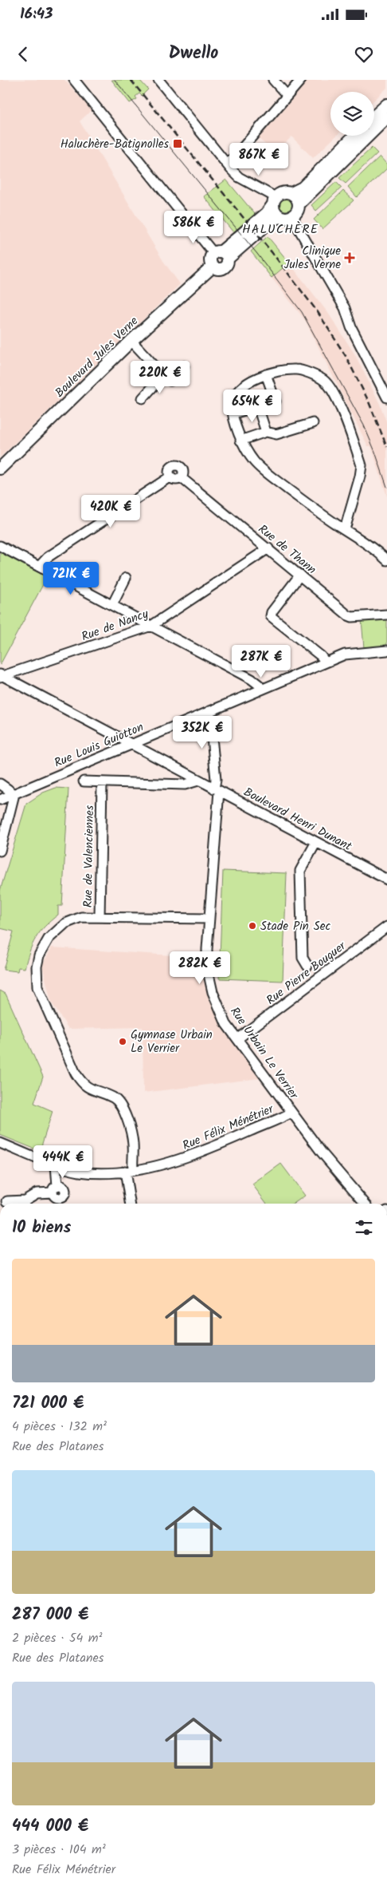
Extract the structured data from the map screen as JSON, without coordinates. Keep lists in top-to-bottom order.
{
  "streets": {
    "main road": ["Boulevard Jules Verne"],
    "street": [
      "Rue de Thann",
      "Rue de Nancy",
      "Rue Louis Guiotton",
      "Boulevard Henri Dunant",
      "Rue de Valenciennes",
      "Rue Pierre Bouguer",
      "Rue Urbain Le Verrier",
      "Rue Félix Ménétrier"
    ]
  },
  "crossings": [
    ["Rue de Thann", "Rue de Nancy"],
    ["Rue de Nancy", "Boulevard Henri Dunant"],
    ["Rue Louis Guiotton", "Boulevard Henri Dunant"],
    ["Rue Louis Guiotton", "Rue Urbain Le Verrier"],
    ["Boulevard Henri Dunant", "Rue Urbain Le Verrier"],
    ["Rue de Valenciennes", "Rue Urbain Le Verrier"],
    ["Rue Pierre Bouguer", "Rue Urbain Le Verrier"],
    ["Rue Urbain Le Verrier", "Rue Félix Ménétrier"]
  ],
  "districts": ["HALUCHÈRE"],
  "places": {
    "transit": ["Haluchère-Batignolles"],
    "health": ["Clinique Jules Verne"],
    "other": ["Stade Pin Sec", "Gymnase Urbain Le Verrier"]
  },
  "page": {
    "status": "16:43",
    "header": "Dwello",
    "price": [
      "867K €",
      "586K €",
      "220K €",
      "654K €",
      "420K €",
      "721K €",
      "287K €",
      "352K €",
      "282K €",
      "444K €"
    ],
    "heading": "10 biens",
    "list": [
      {
        "name": "721 000 €",
        "note": "4 pièces · 132 m² · Rue des Platanes"
      },
      {
        "name": "287 000 €",
        "note": "2 pièces · 54 m² · Rue des Platanes"
      },
      {
        "name": "444 000 €",
        "note": "3 pièces · 104 m² · Rue Félix Ménétrier"
      }
    ]
  }
}
